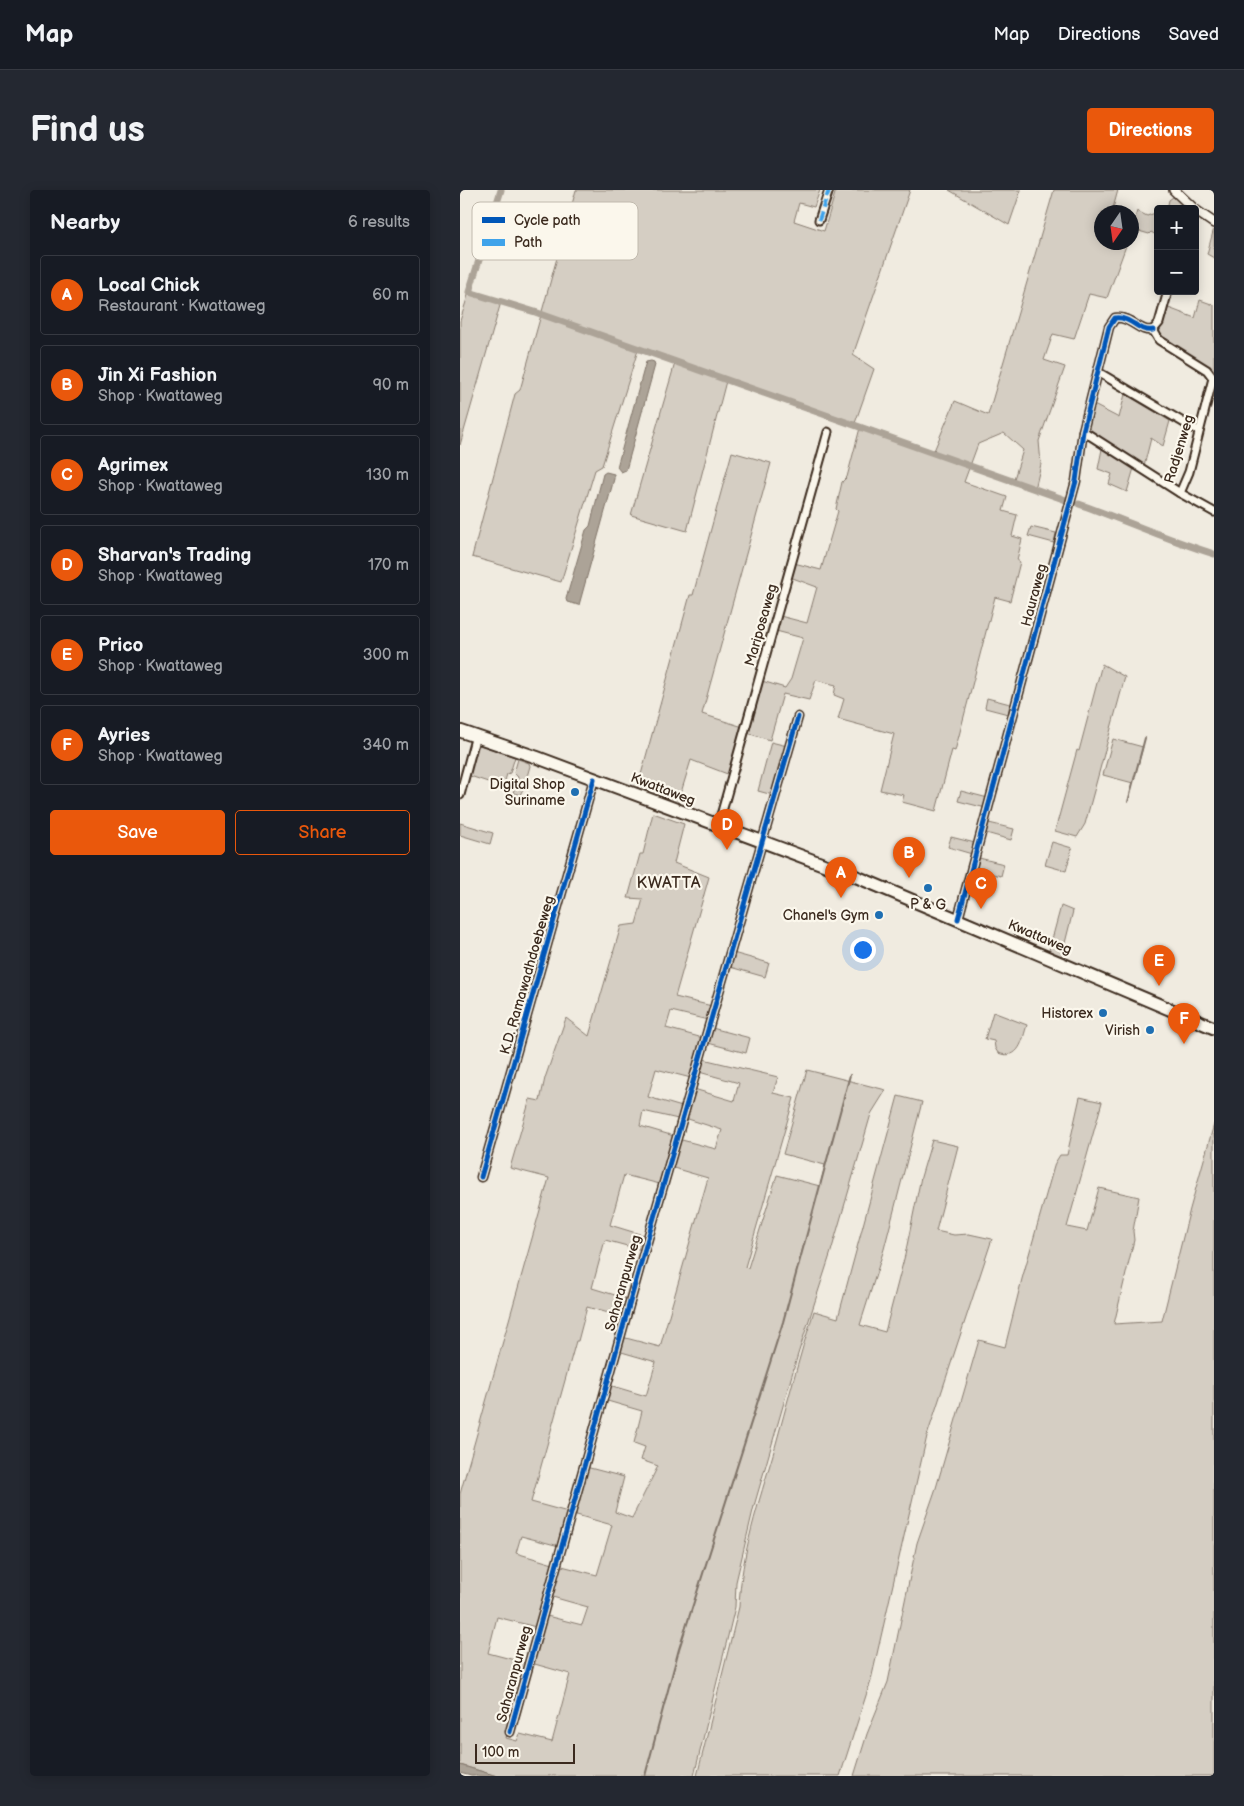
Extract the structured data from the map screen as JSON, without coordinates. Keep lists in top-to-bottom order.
{
  "streets": {
    "main road": ["Kwattaweg"],
    "street": [
      "Radjenweg",
      "Hauraweg",
      "Mariposaweg",
      "K.D. Ramawadhdoebeweg",
      "Saharanpurweg"
    ]
  },
  "crossings": [
    ["Radjenweg", "Hauraweg"],
    ["Hauraweg", "Kwattaweg"],
    ["Mariposaweg", "Kwattaweg"],
    ["Kwattaweg", "K.D. Ramawadhdoebeweg"],
    ["Kwattaweg", "Saharanpurweg"]
  ],
  "districts": ["KWATTA"],
  "places": [
    "Digital Shop Suriname",
    "P & G",
    "Chanel's Gym",
    "Historex",
    "Virish"
  ],
  "legend": ["Cycle path", "Path"],
  "scale_bar": "100 m",
  "north": "bottom",
  "page": {
    "header": "Map",
    "nav": ["Map", "Directions", "Saved"],
    "buttons": [
      "Directions",
      ["Save", "Share"]
    ],
    "title": "Find us",
    "heading": ["Nearby", "6 results"],
    "map_buttons": ["+", "−"],
    "list": [
      {
        "mark": "A",
        "name": "Local Chick",
        "note": "Restaurant · Kwattaweg",
        "value": "60 m"
      },
      {
        "mark": "B",
        "name": "Jin Xi Fashion",
        "note": "Shop · Kwattaweg",
        "value": "90 m"
      },
      {
        "mark": "C",
        "name": "Agrimex",
        "note": "Shop · Kwattaweg",
        "value": "130 m"
      },
      {
        "mark": "D",
        "name": "Sharvan's Trading",
        "note": "Shop · Kwattaweg",
        "value": "170 m"
      },
      {
        "mark": "E",
        "name": "Prico",
        "note": "Shop · Kwattaweg",
        "value": "300 m"
      },
      {
        "mark": "F",
        "name": "Ayries",
        "note": "Shop · Kwattaweg",
        "value": "340 m"
      }
    ],
    "pins": [
      "D",
      "B",
      "A",
      "C",
      "E",
      "F"
    ],
    "scale": "100 m"
  }
}
